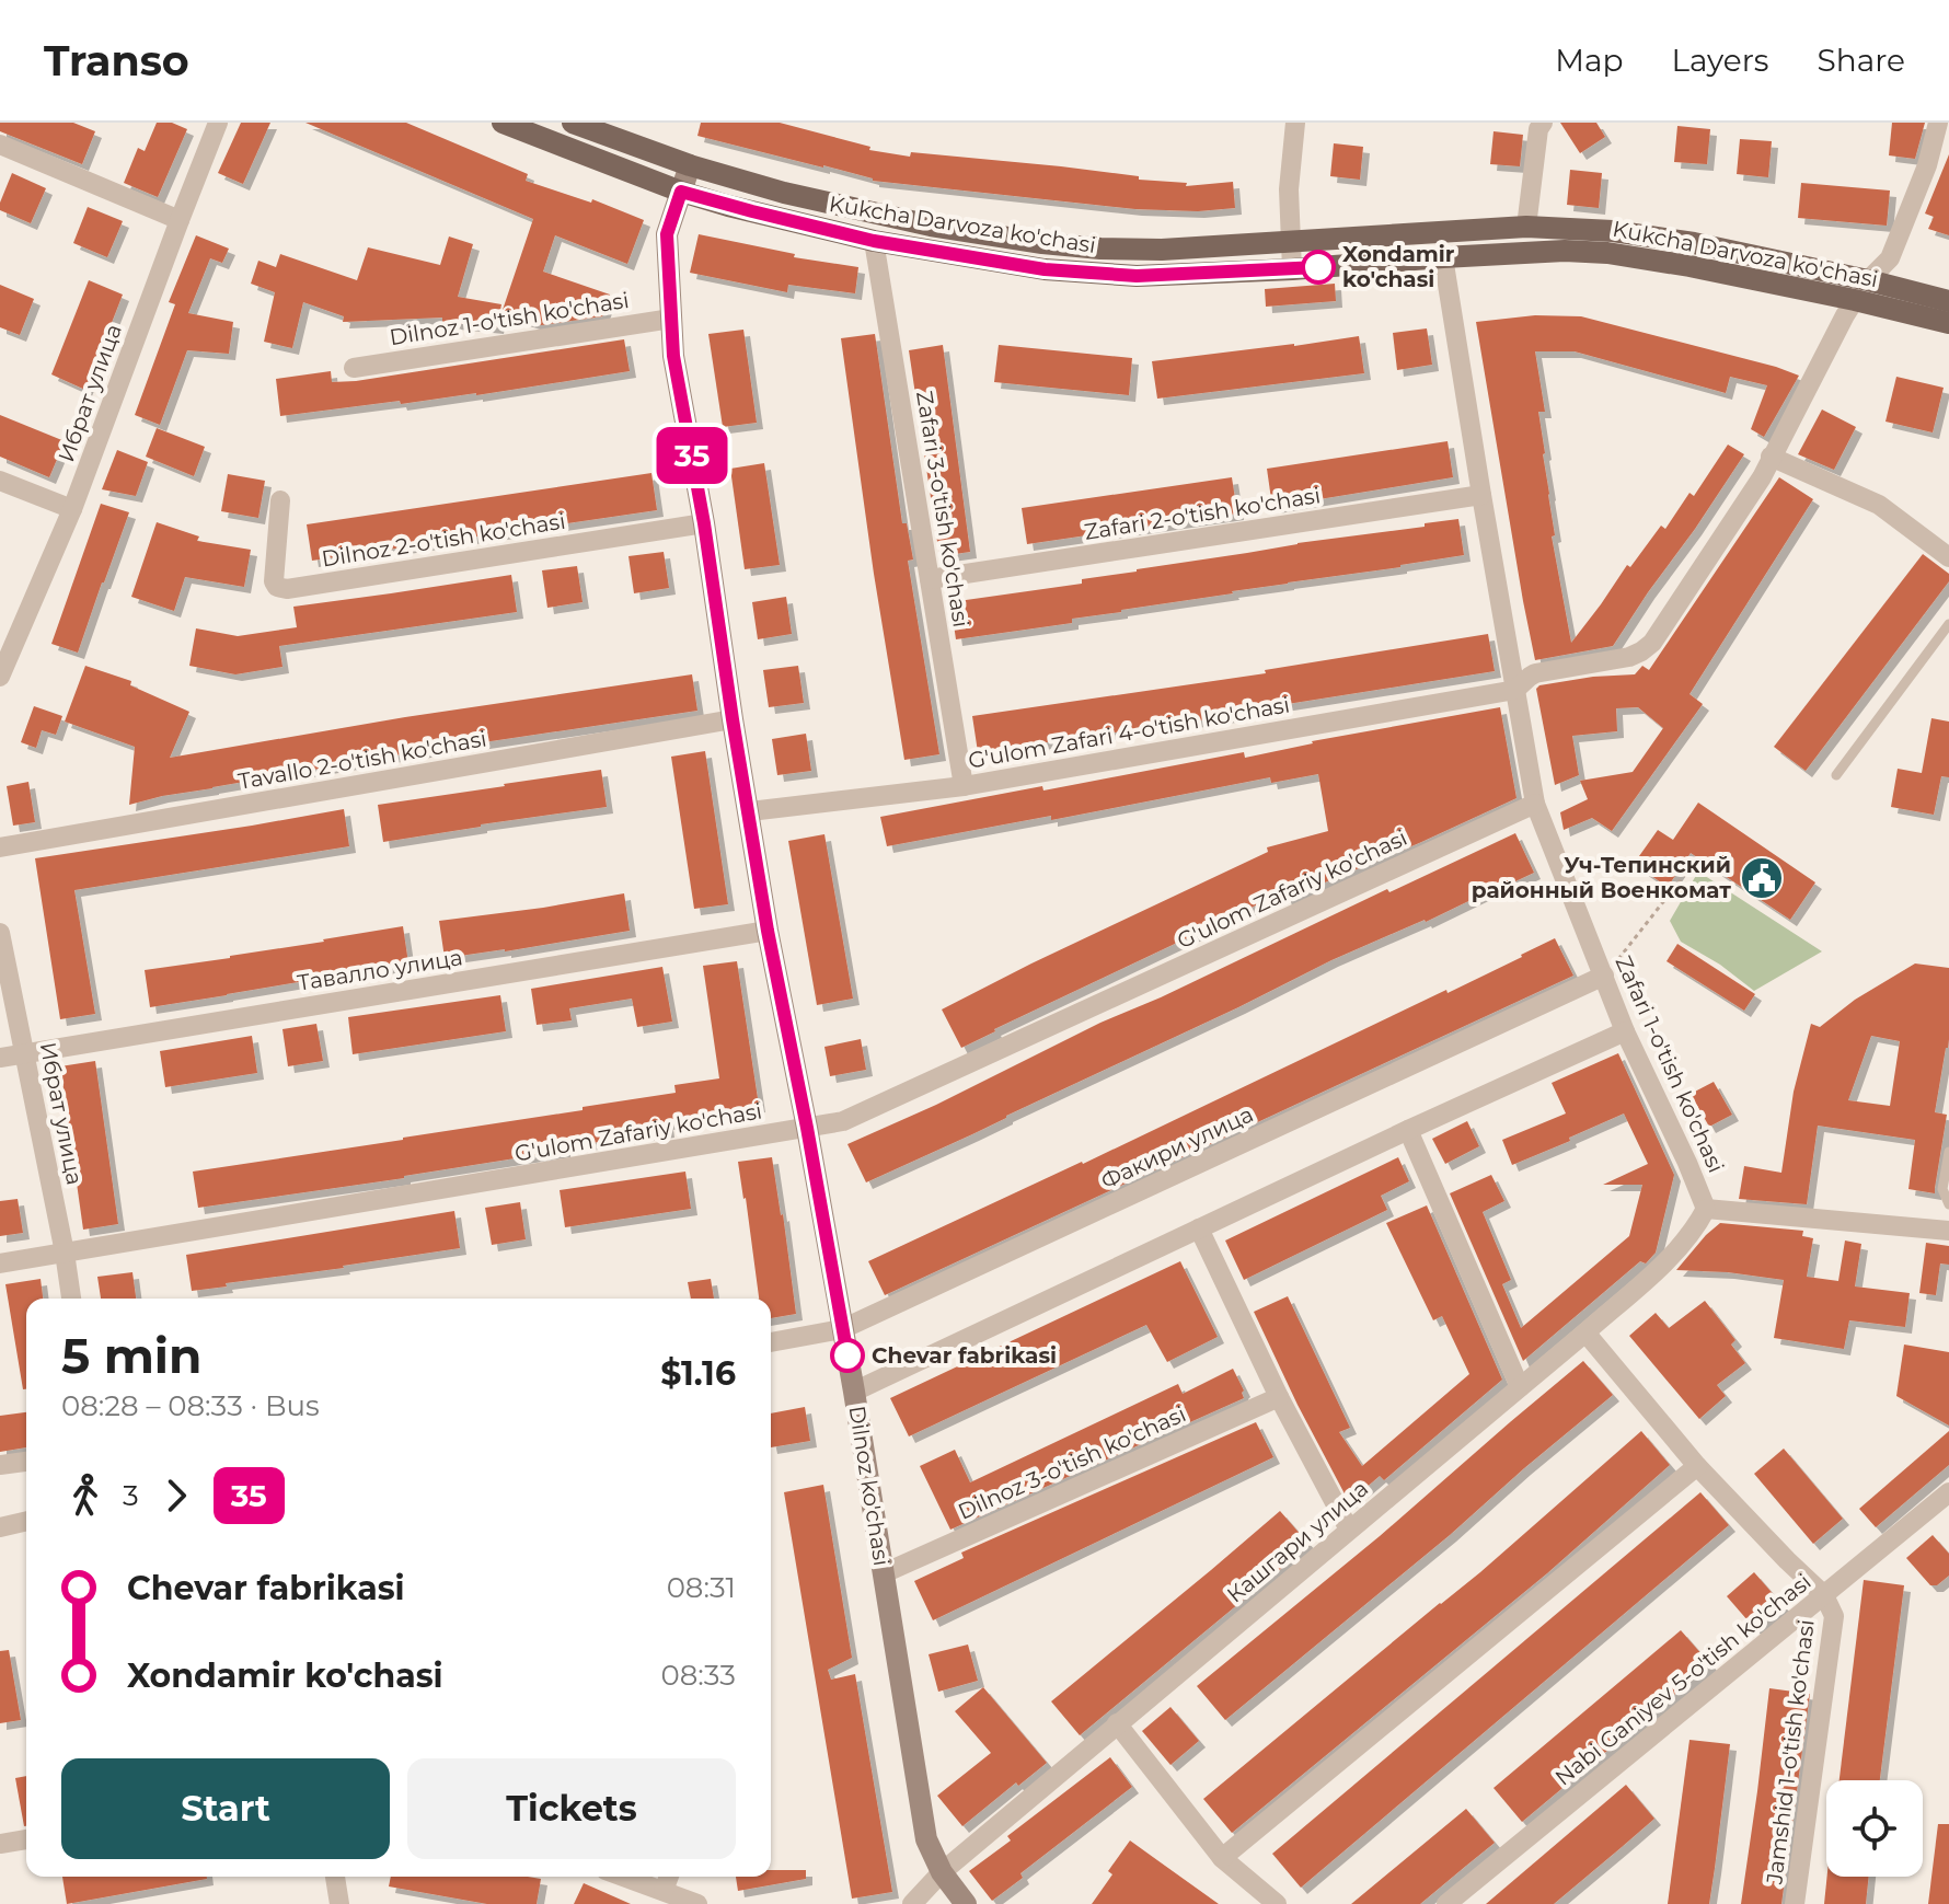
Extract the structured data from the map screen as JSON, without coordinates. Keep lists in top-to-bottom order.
{
  "streets": {
    "main road": ["Kukcha Darvoza ko'chasi"],
    "street": [
      "Dilnoz 1-o'tish ko'chasi",
      "Ибрат улица",
      "Zafari 3-o'tish ko'chasi",
      "Zafari 2-o'tish ko'chasi",
      "Dilnoz 2-o'tish ko'chasi",
      "G'ulom Zafari 4-o'tish ko'chasi",
      "Tavallo 2-o'tish ko'chasi",
      "G'ulom Zafariy ko'chasi",
      "Тавалло улица",
      "Zafari 1-o'tish ko'chasi",
      "Факири улица",
      "Dilnoz 3-o'tish ko'chasi",
      "Dilnoz ko'chasi",
      "Кашгари улица",
      "Nabi Ganiyev 5-o'tish ko'chasi",
      "Jamshid 1-o'tish ko'chasi"
    ]
  },
  "crossings": [
    ["Kukcha Darvoza ko'chasi", "Zafari 3-o'tish ko'chasi"],
    ["Kukcha Darvoza ko'chasi", "Zafari 1-o'tish ko'chasi"],
    ["Kukcha Darvoza ko'chasi", "Dilnoz ko'chasi"],
    ["Dilnoz 1-o'tish ko'chasi", "Dilnoz ko'chasi"],
    ["Ибрат улица", "G'ulom Zafariy ko'chasi"],
    ["Ибрат улица", "Тавалло улица"],
    ["Zafari 3-o'tish ko'chasi", "Zafari 2-o'tish ko'chasi"],
    ["Zafari 3-o'tish ko'chasi", "G'ulom Zafari 4-o'tish ko'chasi"],
    ["Zafari 2-o'tish ko'chasi", "Zafari 1-o'tish ko'chasi"],
    ["Dilnoz 2-o'tish ko'chasi", "Dilnoz ko'chasi"],
    ["G'ulom Zafari 4-o'tish ko'chasi", "Zafari 1-o'tish ko'chasi"],
    ["G'ulom Zafari 4-o'tish ko'chasi", "Dilnoz ko'chasi"],
    ["Tavallo 2-o'tish ko'chasi", "Dilnoz ko'chasi"],
    ["G'ulom Zafariy ko'chasi", "Zafari 1-o'tish ko'chasi"],
    ["G'ulom Zafariy ko'chasi", "Dilnoz ko'chasi"],
    ["Тавалло улица", "Dilnoz ko'chasi"],
    ["Zafari 1-o'tish ko'chasi", "Факири улица"],
    ["Zafari 1-o'tish ko'chasi", "Кашгари улица"],
    ["Факири улица", "Dilnoz ko'chasi"],
    ["Dilnoz 3-o'tish ko'chasi", "Dilnoz ko'chasi"],
    ["Dilnoz ko'chasi", "Кашгари улица"],
    ["Кашгари улица", "Jamshid 1-o'tish ko'chasi"],
    ["Nabi Ganiyev 5-o'tish ko'chasi", "Jamshid 1-o'tish ko'chasi"]
  ],
  "places": {
    "other": ["Xondamir ko'chasi", "Chevar fabrikasi"],
    "public building": ["Уч-Тепинский районный Военкомат"]
  },
  "lines": ["bus line 35"],
  "page": {
    "header": "Transo",
    "nav": ["Map", "Layers", "Share"],
    "on_map": "35",
    "heading": ["5 min", "08:28 – 08:33 · Bus", "$1.16"],
    "legs": ["3", "35"],
    "list": [
      {
        "name": "Chevar fabrikasi",
        "value": "08:31"
      },
      {
        "name": "Xondamir ko'chasi",
        "value": "08:33"
      }
    ],
    "buttons": ["Start", "Tickets"]
  }
}
